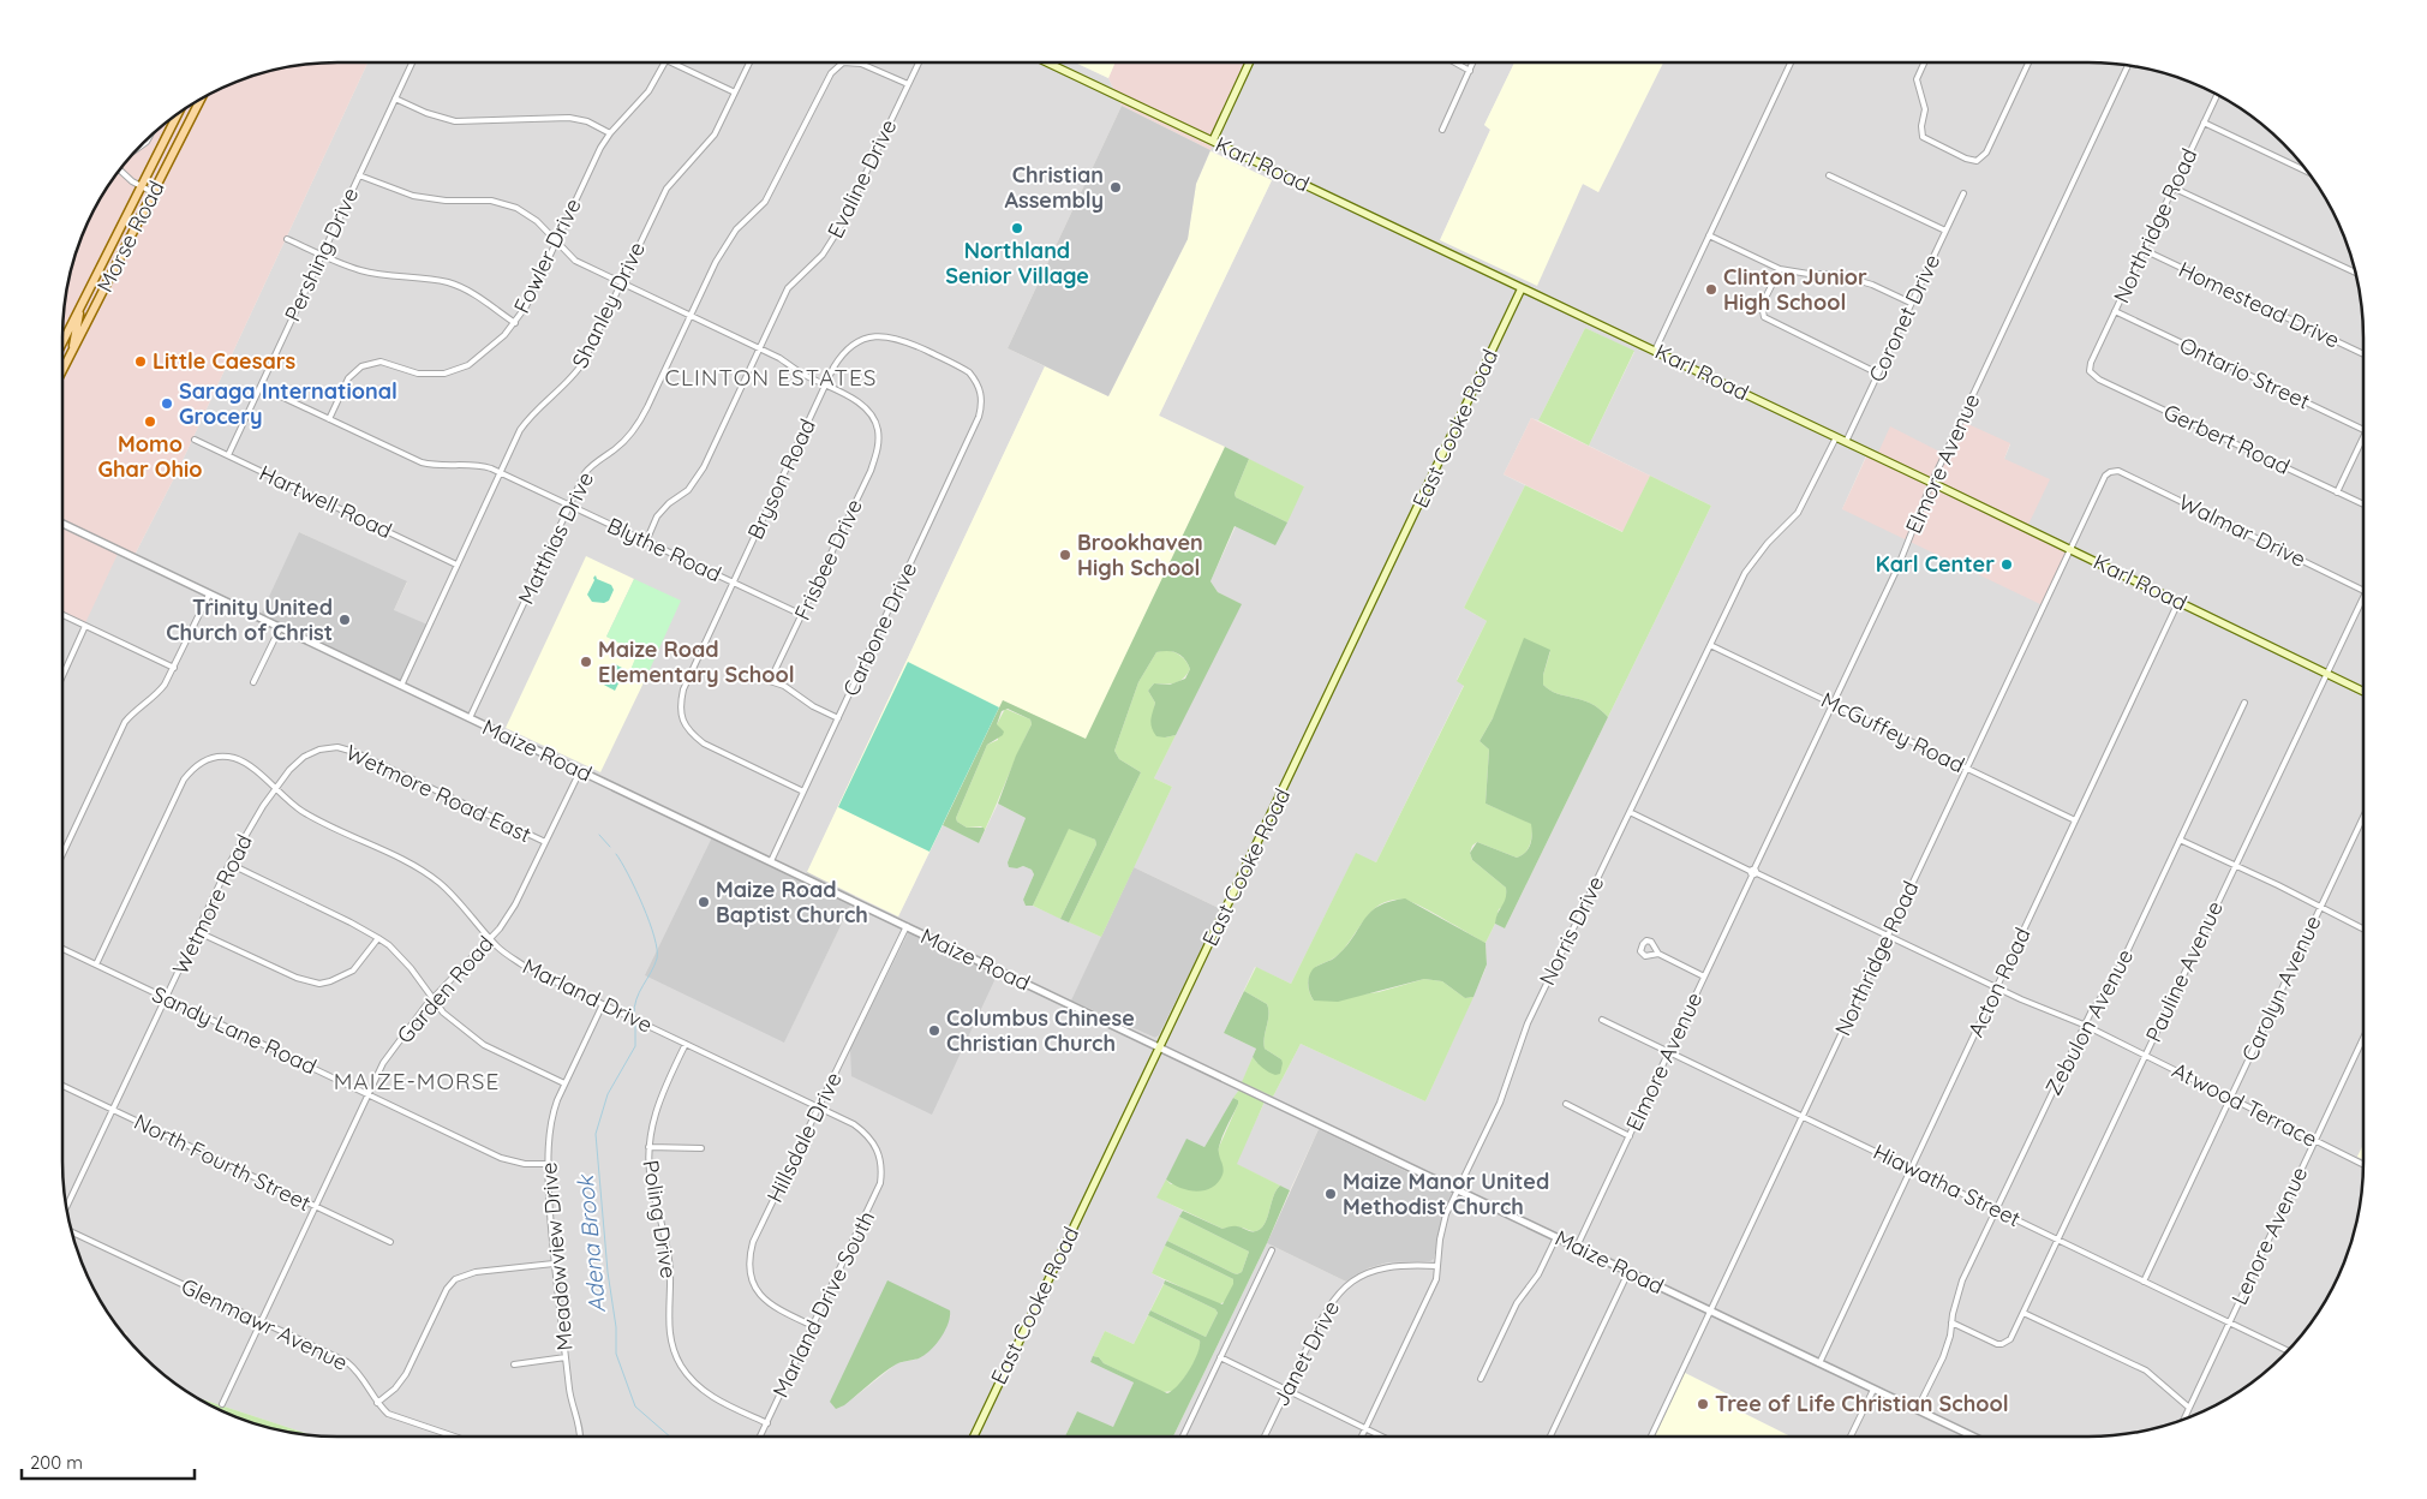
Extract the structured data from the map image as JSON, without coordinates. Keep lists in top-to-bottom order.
{
  "streets": {
    "main road": ["Karl Road", "Morse Road", "East Cooke Road"],
    "street": [
      "Evaline Drive",
      "Northridge Road",
      "Pershing Drive",
      "Fowler Drive",
      "Shanley Drive",
      "Homestead Drive",
      "Coronet Drive",
      "Ontario Street",
      "Gerbert Road",
      "Elmore Avenue",
      "Bryson Road",
      "Hartwell Road",
      "Walmar Drive",
      "Matthias Drive",
      "Blythe Road",
      "Frisbee Drive",
      "Carbone Drive",
      "McGuffey Road",
      "Maize Road",
      "Wetmore Road East",
      "Wetmore Road",
      "Norris Drive",
      "Pauline Avenue",
      "Acton Road",
      "Carolyn Avenue",
      "Garden Road",
      "Marland Drive",
      "Zebulon Avenue",
      "Sandy Lane Road",
      "Atwood Terrace",
      "Hillsdale Drive",
      "North Fourth Street",
      "Hiawatha Street",
      "Poling Drive",
      "Lenore Avenue",
      "Meadowview Drive",
      "Marland Drive South",
      "Glenmawr Avenue",
      "Janet Drive"
    ]
  },
  "crossings": [
    ["Karl Road", "Northridge Road"],
    ["Karl Road", "Coronet Drive"],
    ["Karl Road", "East Cooke Road"],
    ["Karl Road", "Elmore Avenue"],
    ["Karl Road", "Norris Drive"],
    ["Karl Road", "Pauline Avenue"],
    ["Karl Road", "Acton Road"],
    ["Evaline Drive", "Matthias Drive"],
    ["Evaline Drive", "Blythe Road"],
    ["Evaline Drive", "Frisbee Drive"],
    ["Northridge Road", "Homestead Drive"],
    ["Northridge Road", "Ontario Street"],
    ["Northridge Road", "Gerbert Road"],
    ["Northridge Road", "Walmar Drive"],
    ["Northridge Road", "McGuffey Road"],
    ["Northridge Road", "Maize Road"],
    ["Northridge Road", "Atwood Terrace"],
    ["Northridge Road", "Hiawatha Street"],
    ["Pershing Drive", "Hartwell Road"],
    ["Pershing Drive", "Blythe Road"],
    ["Pershing Drive", "Frisbee Drive"],
    ["Fowler Drive", "Blythe Road"],
    ["Fowler Drive", "Frisbee Drive"],
    ["Shanley Drive", "Hartwell Road"],
    ["Shanley Drive", "Blythe Road"],
    ["Shanley Drive", "Frisbee Drive"],
    ["Shanley Drive", "Maize Road"],
    ["East Cooke Road", "Maize Road"],
    ["Elmore Avenue", "McGuffey Road"],
    ["Elmore Avenue", "Maize Road"],
    ["Elmore Avenue", "Atwood Terrace"],
    ["Elmore Avenue", "Hiawatha Street"],
    ["Bryson Road", "Blythe Road"],
    ["Bryson Road", "Frisbee Drive"],
    ["Bryson Road", "Carbone Drive"],
    ["Matthias Drive", "Blythe Road"],
    ["Matthias Drive", "Frisbee Drive"],
    ["Matthias Drive", "Maize Road"],
    ["Blythe Road", "Frisbee Drive"],
    ["Frisbee Drive", "Carbone Drive"],
    ["Carbone Drive", "Maize Road"],
    ["McGuffey Road", "Norris Drive"],
    ["McGuffey Road", "Acton Road"],
    ["Maize Road", "Norris Drive"],
    ["Maize Road", "Acton Road"],
    ["Maize Road", "Garden Road"],
    ["Maize Road", "Zebulon Avenue"],
    ["Maize Road", "Hillsdale Drive"],
    ["Wetmore Road East", "Wetmore Road"],
    ["Wetmore Road East", "Garden Road"],
    ["Wetmore Road East", "Marland Drive"],
    ["Wetmore Road", "Marland Drive"],
    ["Wetmore Road", "Sandy Lane Road"],
    ["Wetmore Road", "North Fourth Street"],
    ["Norris Drive", "Atwood Terrace"],
    ["Norris Drive", "Janet Drive"],
    ["Pauline Avenue", "Zebulon Avenue"],
    ["Pauline Avenue", "Atwood Terrace"],
    ["Pauline Avenue", "Hiawatha Street"],
    ["Acton Road", "Atwood Terrace"],
    ["Acton Road", "Hiawatha Street"],
    ["Carolyn Avenue", "Atwood Terrace"],
    ["Carolyn Avenue", "Hiawatha Street"],
    ["Garden Road", "Marland Drive"],
    ["Garden Road", "Sandy Lane Road"],
    ["Garden Road", "North Fourth Street"],
    ["Garden Road", "Glenmawr Avenue"],
    ["Marland Drive", "Sandy Lane Road"],
    ["Marland Drive", "Hillsdale Drive"],
    ["Marland Drive", "Poling Drive"],
    ["Marland Drive", "Meadowview Drive"],
    ["Marland Drive", "Marland Drive South"],
    ["Zebulon Avenue", "Atwood Terrace"],
    ["Zebulon Avenue", "Hiawatha Street"],
    ["Sandy Lane Road", "Meadowview Drive"],
    ["Atwood Terrace", "Lenore Avenue"],
    ["Hillsdale Drive", "Marland Drive South"],
    ["Hiawatha Street", "Lenore Avenue"],
    ["Poling Drive", "Marland Drive South"]
  ],
  "districts": ["CLINTON ESTATES", "MAIZE-MORSE"],
  "water": ["Adena Brook"],
  "places": [
    "Christian Assembly",
    "Northland Senior Village",
    "Clinton Junior High School",
    "Little Caesars",
    "Saraga International Grocery",
    "Momo Ghar Ohio",
    "Brookhaven High School",
    "Karl Center",
    "Trinity United Church of Christ",
    "Maize Road Elementary School",
    "Maize Road Baptist Church",
    "Columbus Chinese Christian Church",
    "Maize Manor United Methodist Church",
    "Tree of Life Christian School"
  ],
  "scale_bar": "200 m"
}
